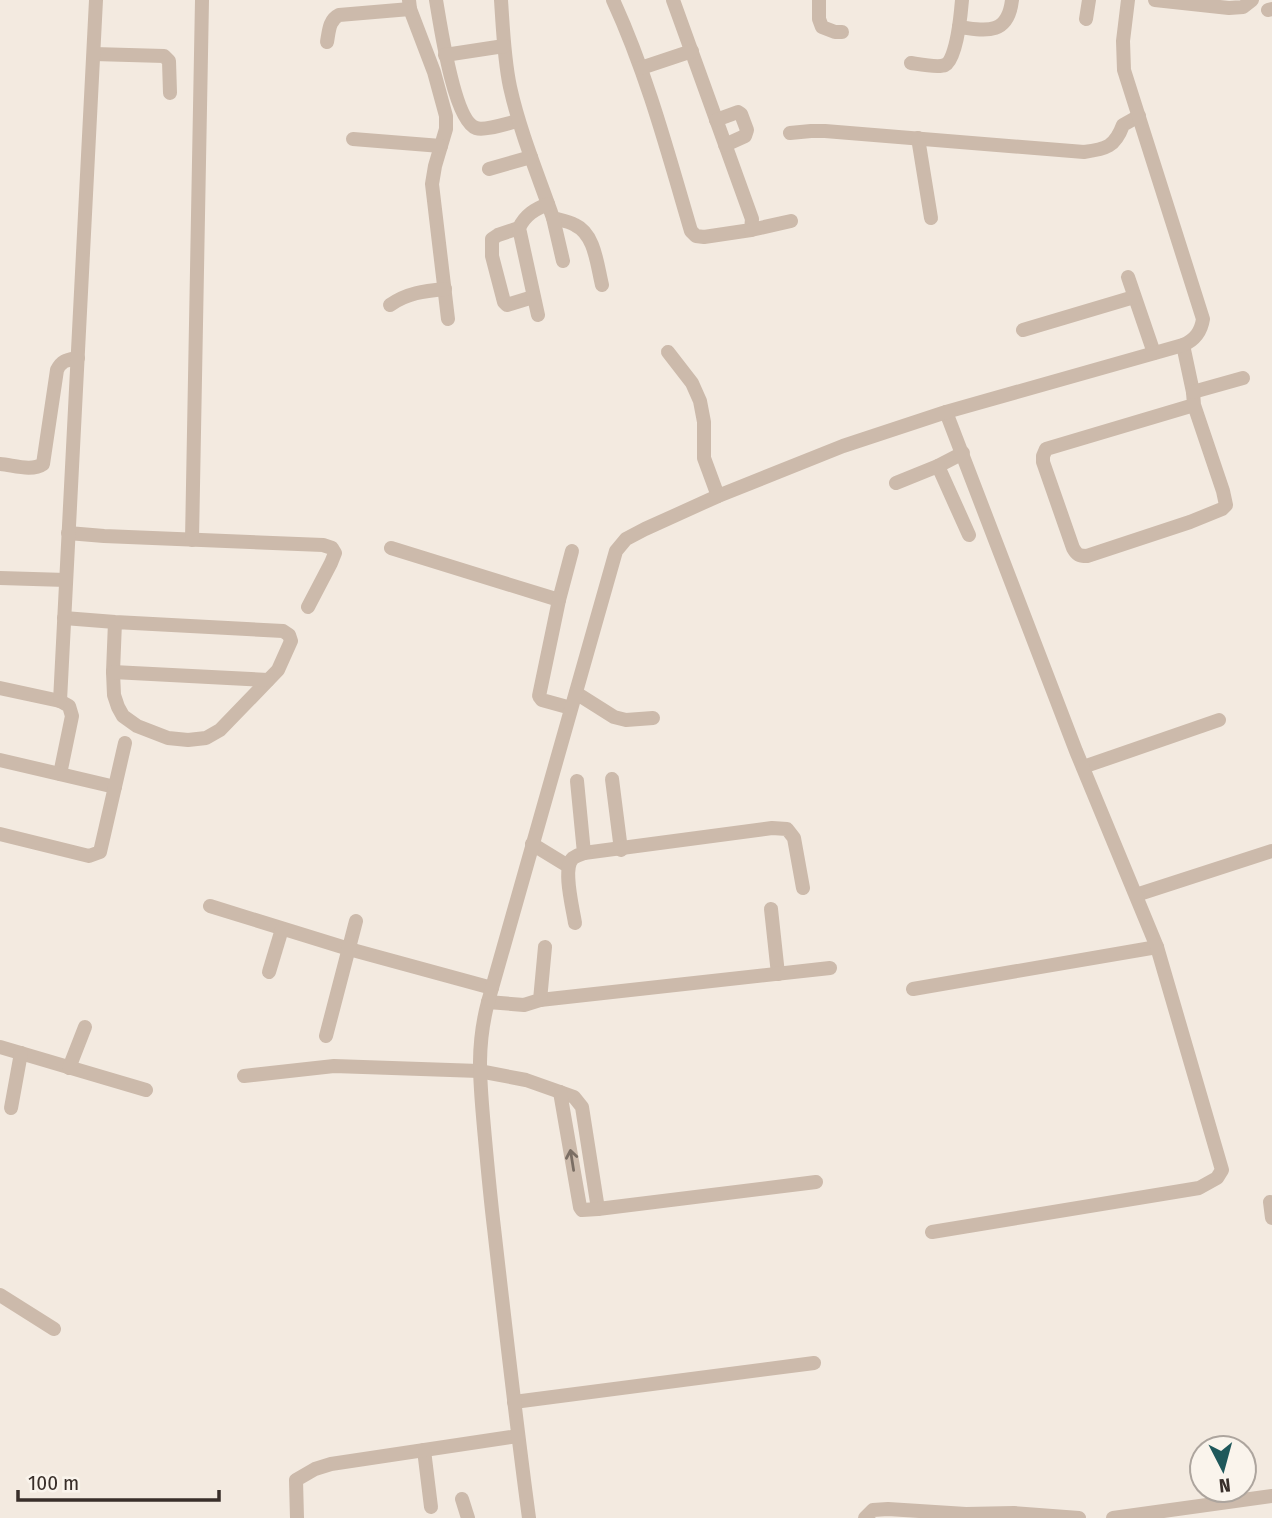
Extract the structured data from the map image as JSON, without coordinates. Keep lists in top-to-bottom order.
{
  "scale_bar": "100 m",
  "north": "bottom"
}
